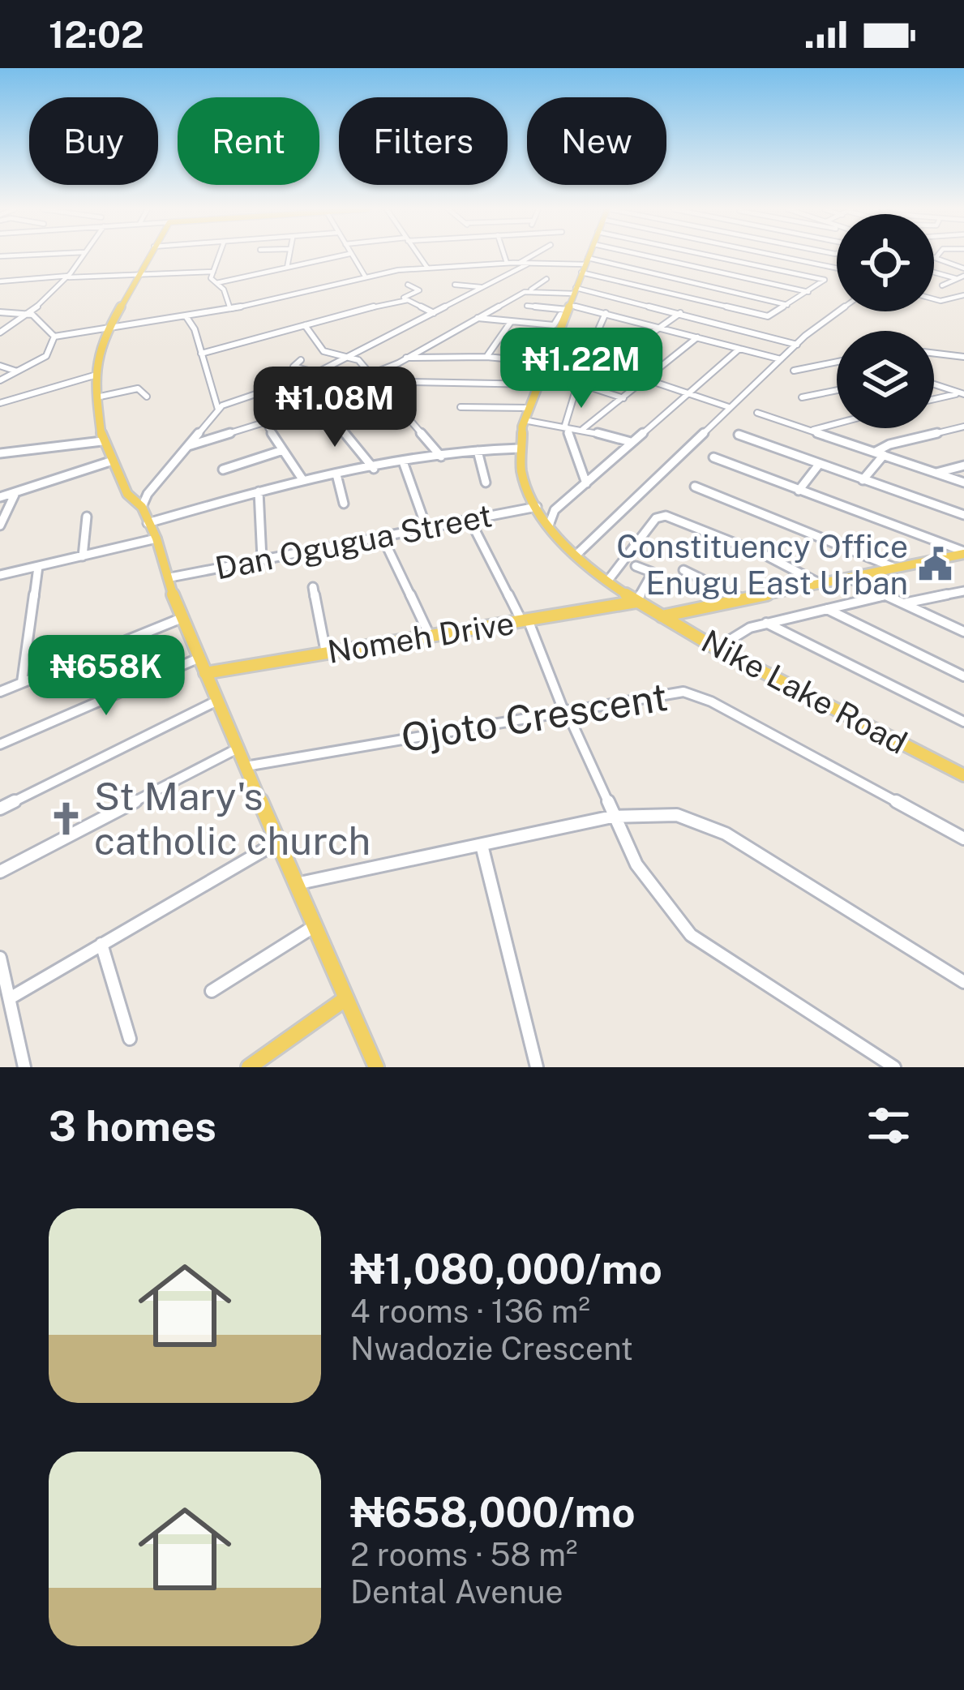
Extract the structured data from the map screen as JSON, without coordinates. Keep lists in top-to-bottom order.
{
  "streets": {
    "main road": ["Nomeh Drive", "Nike Lake Road"],
    "street": ["Dan Ogugua Street", "Ojoto Crescent"]
  },
  "places": {
    "public building": ["Constituency Office Enugu East Urban"],
    "church": ["St Mary's catholic church"]
  },
  "page": {
    "status": "12:02",
    "chip": [
      "Buy",
      "Rent",
      "Filters",
      "New"
    ],
    "price": ["₦1.22M", "₦1.08M", "₦658K"],
    "heading": "3 homes",
    "list": [
      {
        "name": "₦1,080,000/mo",
        "note": "4 rooms · 136 m² · Nwadozie Crescent"
      },
      {
        "name": "₦658,000/mo",
        "note": "2 rooms · 58 m² · Dental Avenue"
      }
    ]
  }
}
